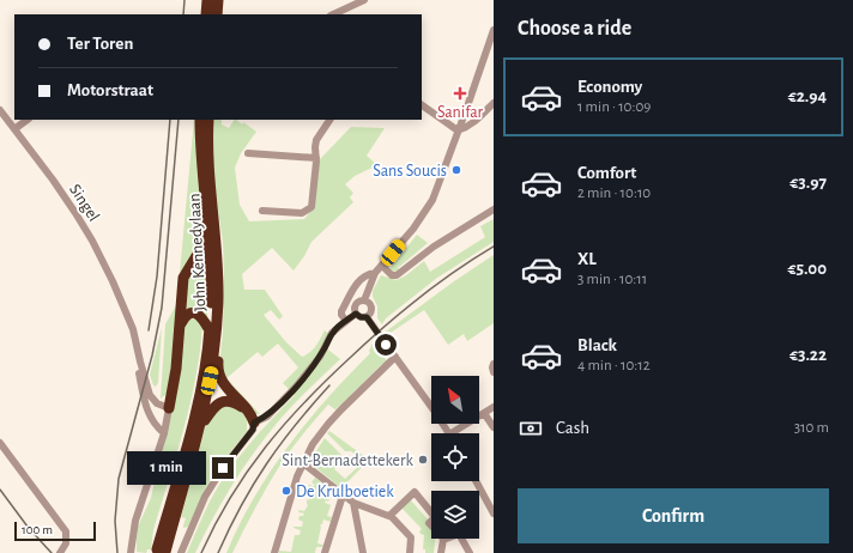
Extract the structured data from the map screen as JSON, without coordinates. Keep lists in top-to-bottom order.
{
  "streets": {
    "highway": ["John Kennedylaan"],
    "street": ["Singel"]
  },
  "places": {
    "health": ["Sanifar"],
    "other": ["Sans Soucis", "Sint-Bernadettekerk", "De Krulboetiek"]
  },
  "scale_bar": "100 m",
  "north": "top left",
  "page": {
    "heading": "Choose a ride",
    "banner": ["Ter Toren", "Motorstraat"],
    "list": [
      {
        "name": "Economy",
        "note": "1 min · 10:09",
        "value": "€2.94"
      },
      {
        "name": "Comfort",
        "note": "2 min · 10:10",
        "value": "€3.97"
      },
      {
        "name": "XL",
        "note": "3 min · 10:11",
        "value": "€5.00"
      },
      {
        "name": "Black",
        "note": "4 min · 10:12",
        "value": "€3.22"
      }
    ],
    "pay": ["Cash", "310 m"],
    "bubble": "1 min",
    "buttons": "Confirm",
    "scale": "100 m"
  }
}
